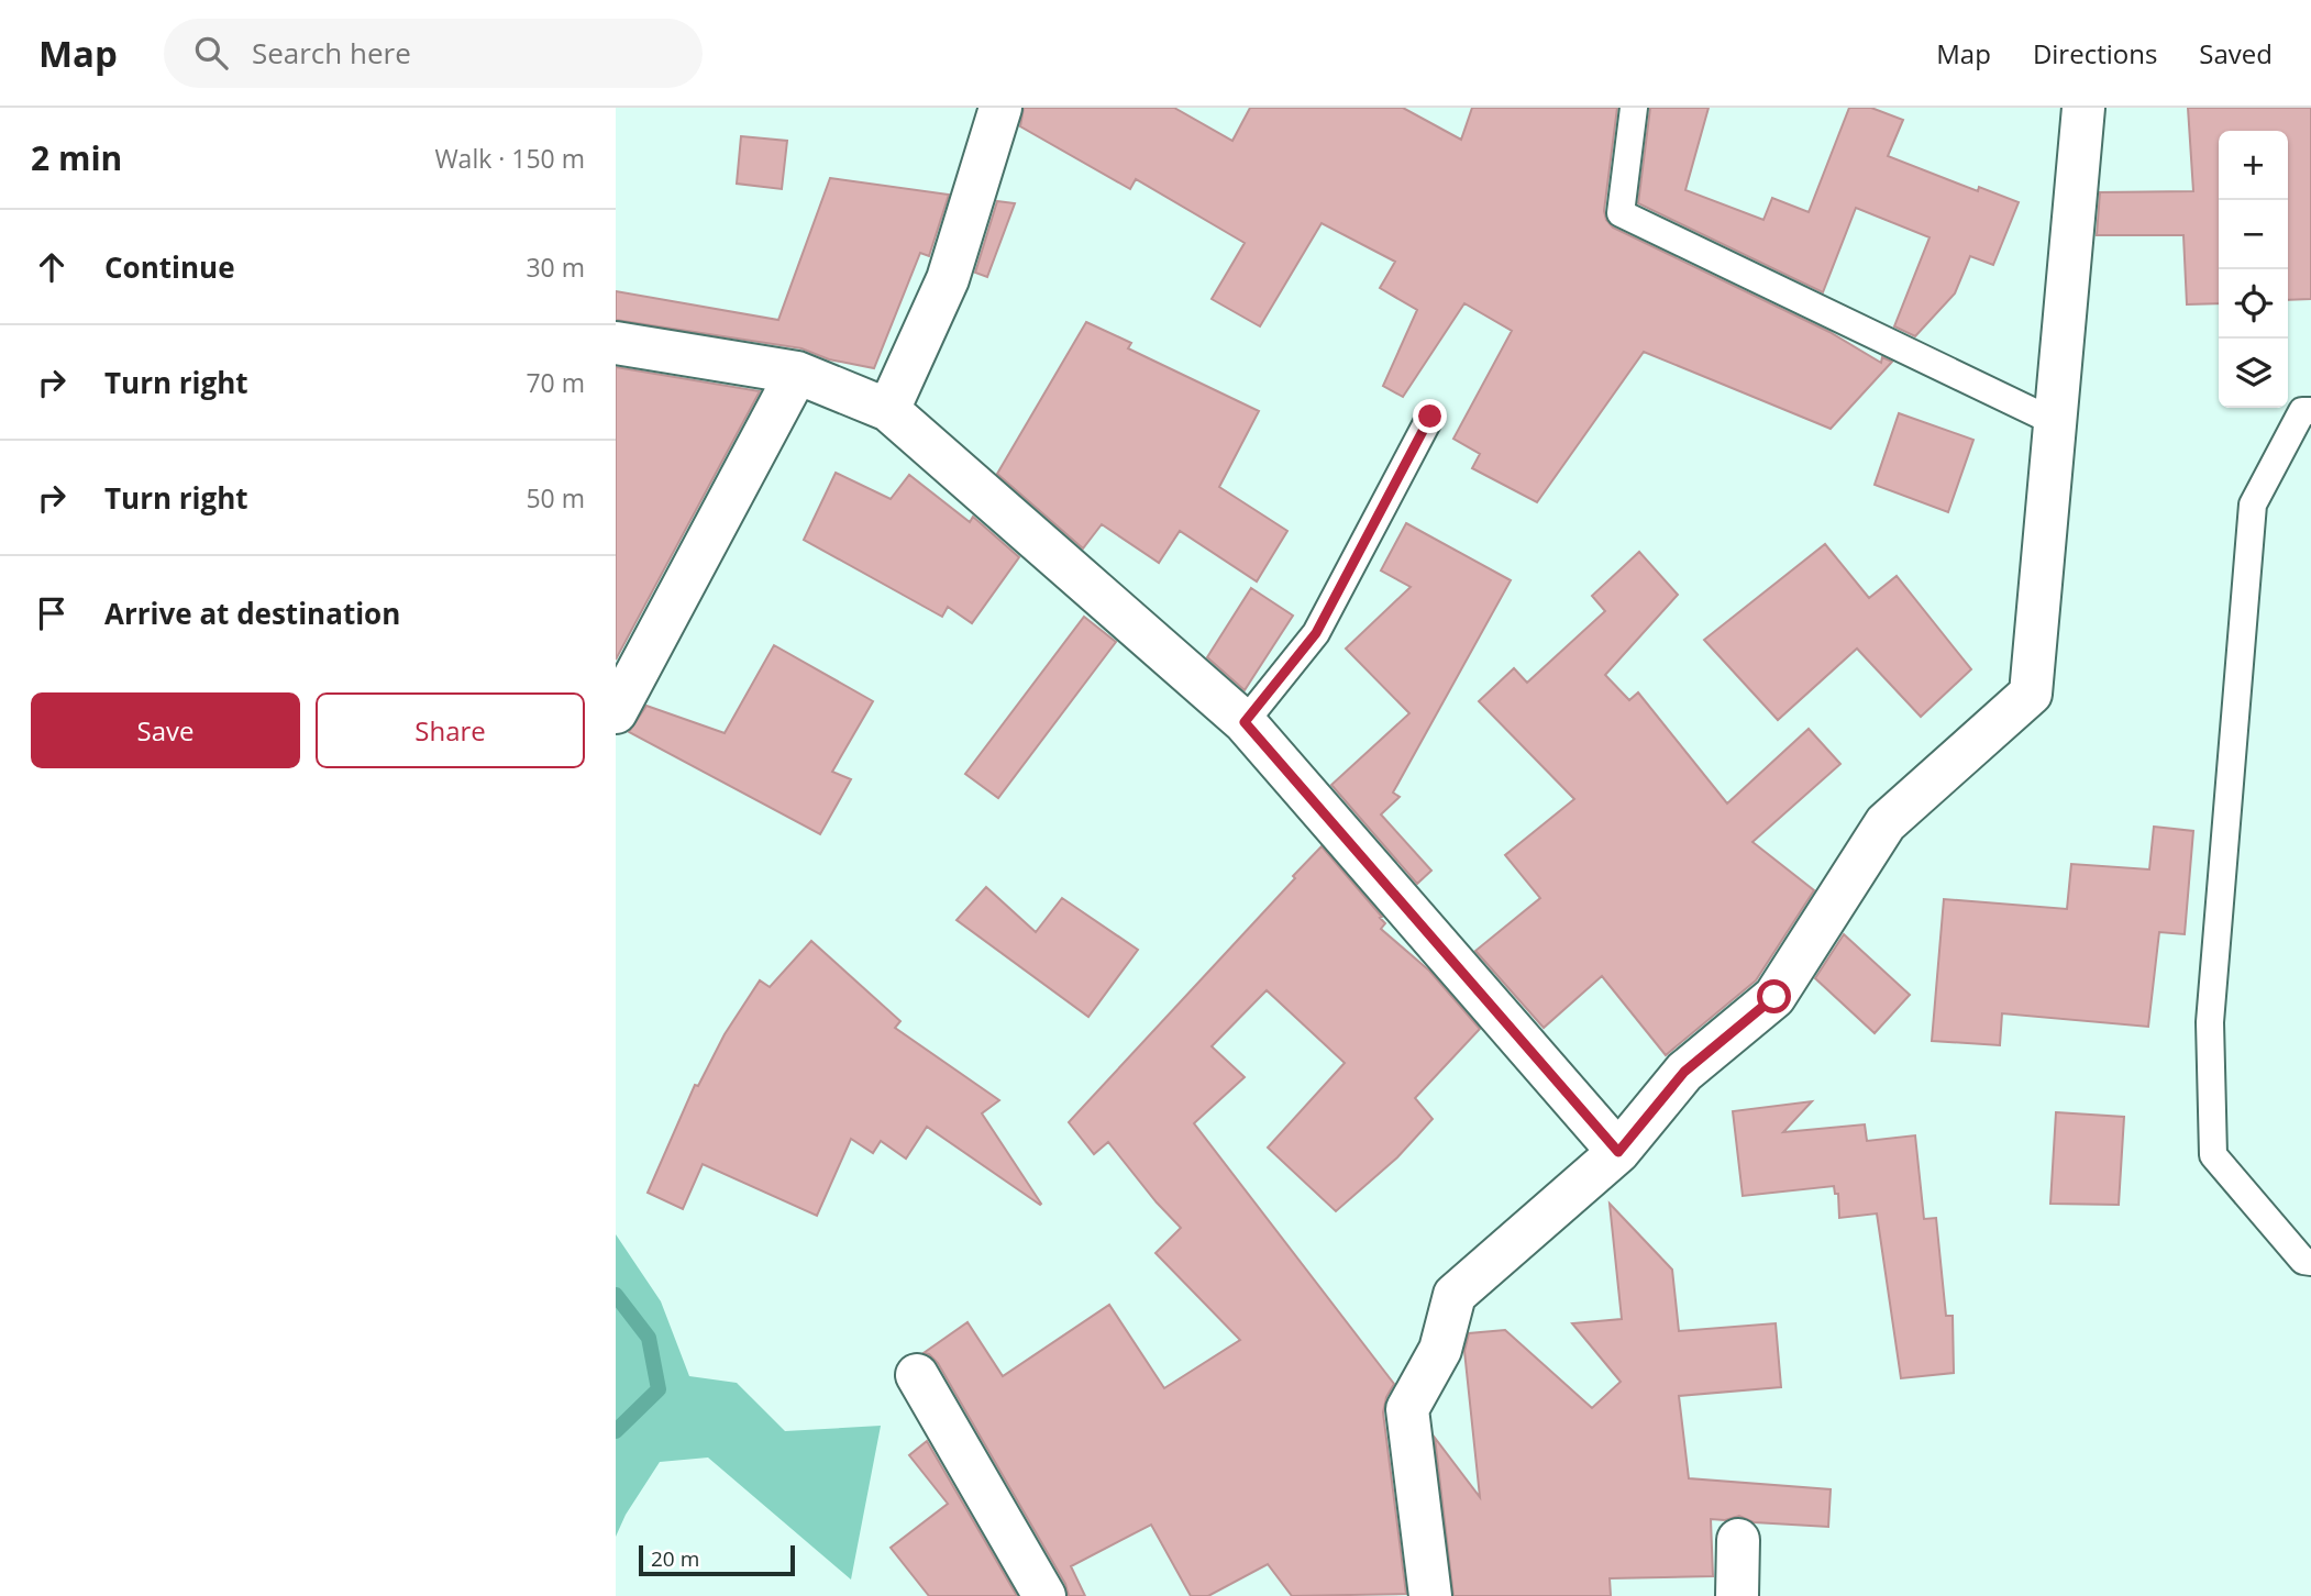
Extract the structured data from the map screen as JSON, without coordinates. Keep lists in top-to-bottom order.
{
  "scale_bar": "20 m",
  "page": {
    "header": "Map",
    "search": "Search here",
    "nav": ["Map", "Directions", "Saved"],
    "heading": ["2 min", "Walk · 150 m"],
    "map_buttons": ["+", "−"],
    "list": [
      ["Continue", "30 m"],
      ["Turn right", "70 m"],
      ["Turn right", "50 m"],
      "Arrive at destination"
    ],
    "buttons": ["Save", "Share"],
    "scale": "20 m"
  }
}
